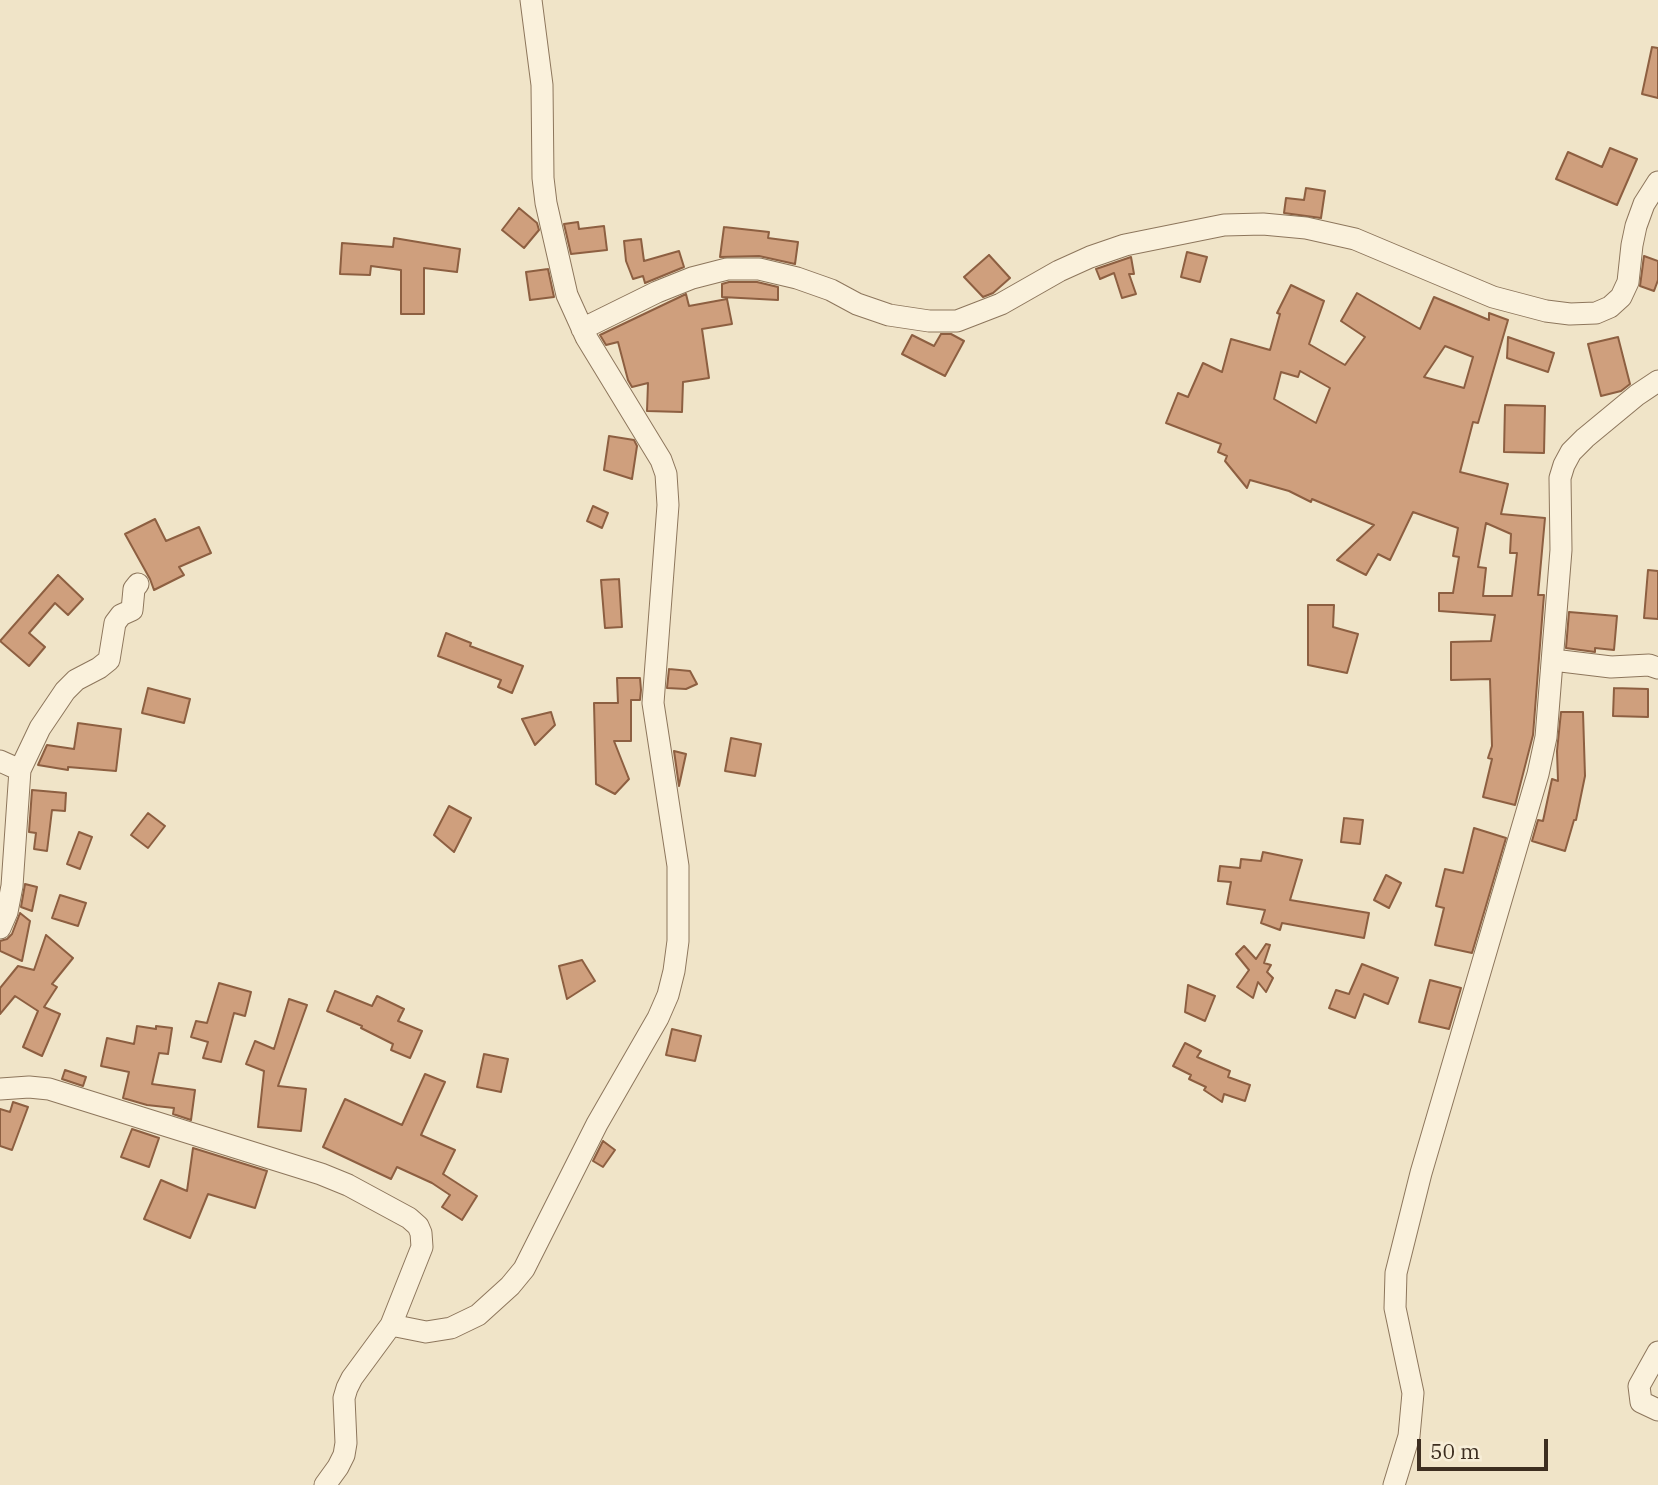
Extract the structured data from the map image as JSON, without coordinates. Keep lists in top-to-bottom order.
{
  "scale_bar": "50 m"
}
